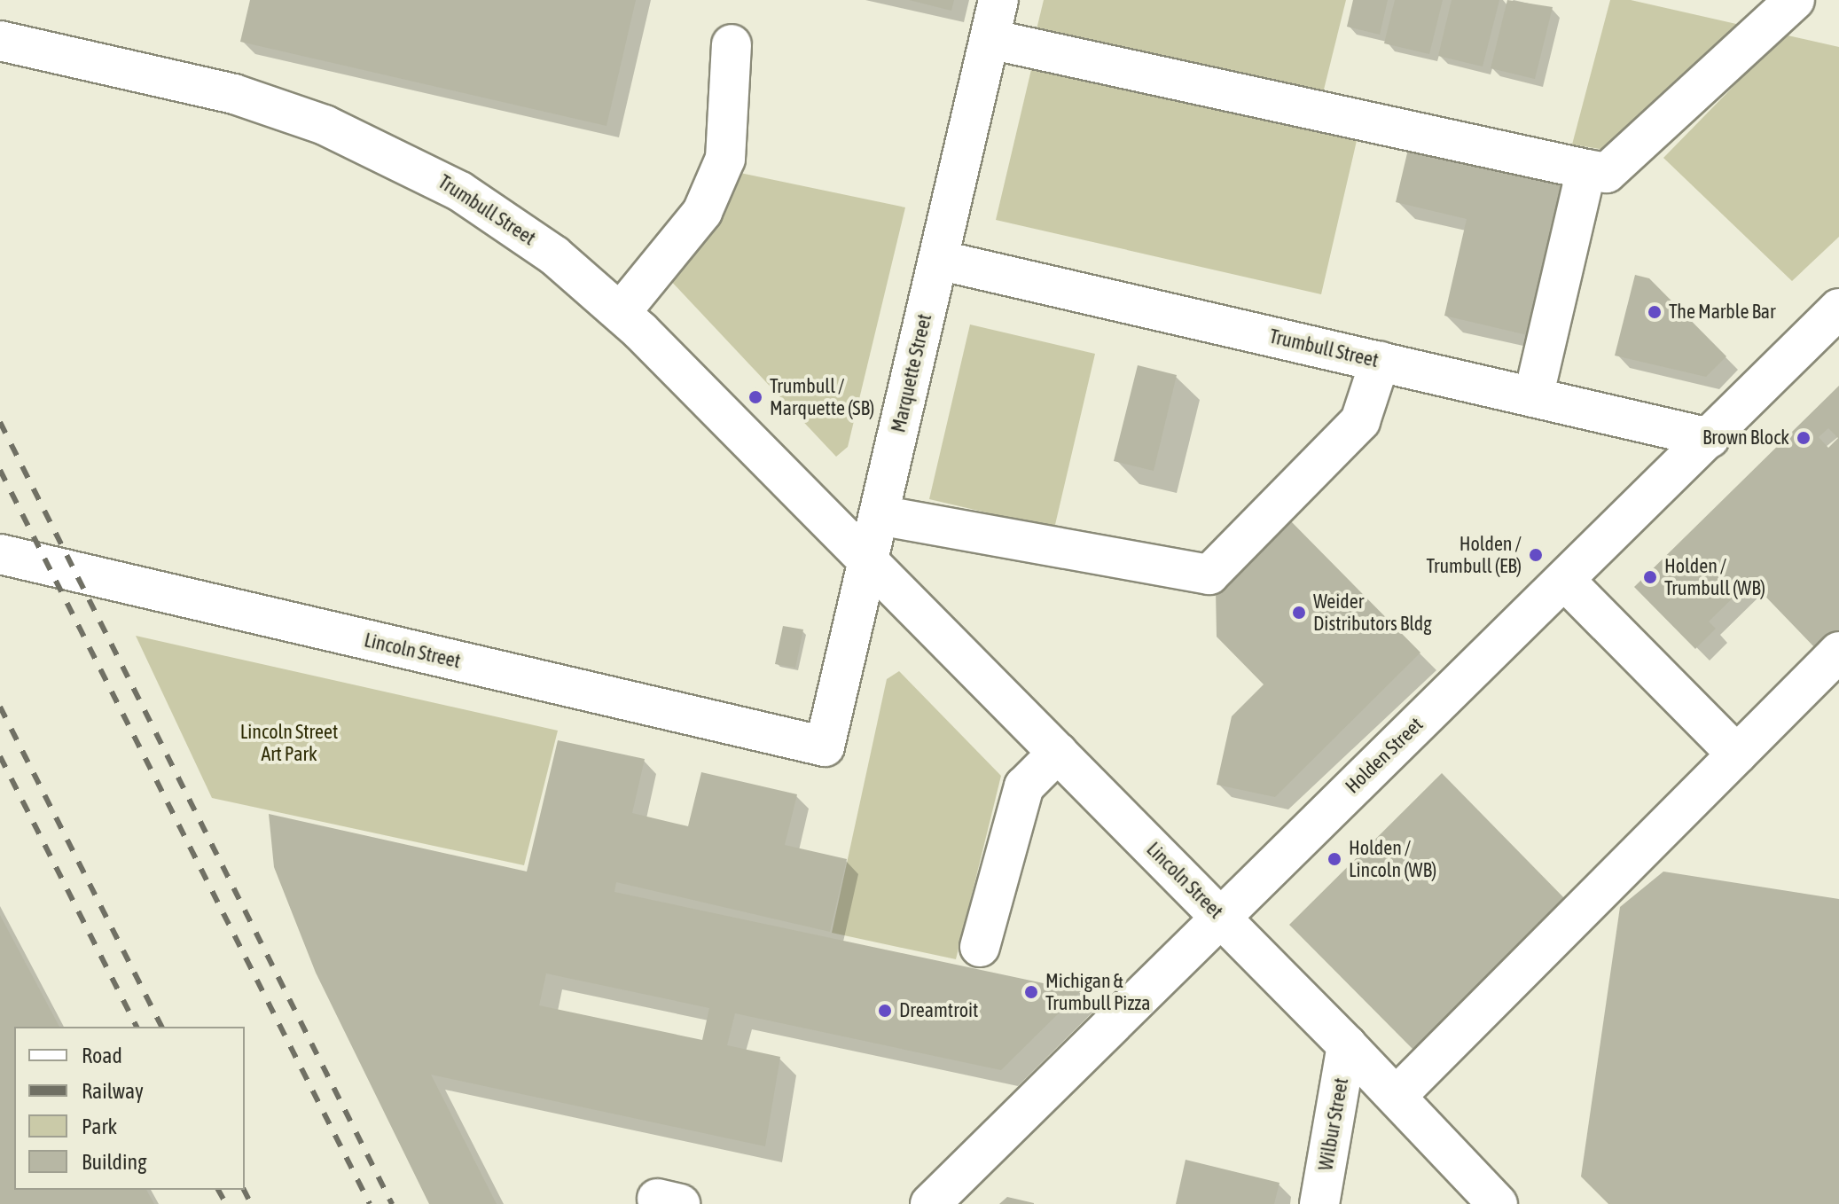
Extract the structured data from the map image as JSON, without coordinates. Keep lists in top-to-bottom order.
{
  "streets": {
    "street": [
      "Trumbull Street",
      "Marquette Street",
      "Lincoln Street",
      "Holden Street",
      "Wilbur Street"
    ]
  },
  "crossings": [
    ["Trumbull Street", "Marquette Street"],
    ["Trumbull Street", "Lincoln Street"],
    ["Trumbull Street", "Holden Street"],
    ["Marquette Street", "Lincoln Street"],
    ["Lincoln Street", "Holden Street"],
    ["Lincoln Street", "Wilbur Street"]
  ],
  "parks": ["Lincoln Street Art Park"],
  "places": [
    "The Marble Bar",
    "Trumbull / Marquette (SB)",
    "Brown Block",
    "Holden / Trumbull (EB)",
    "Holden / Trumbull (WB)",
    "Weider Distributors Bldg",
    "Holden / Lincoln (WB)",
    "Michigan & Trumbull Pizza",
    "Dreamtroit"
  ],
  "legend": [
    "Road",
    "Railway",
    "Park",
    "Building"
  ]
}
